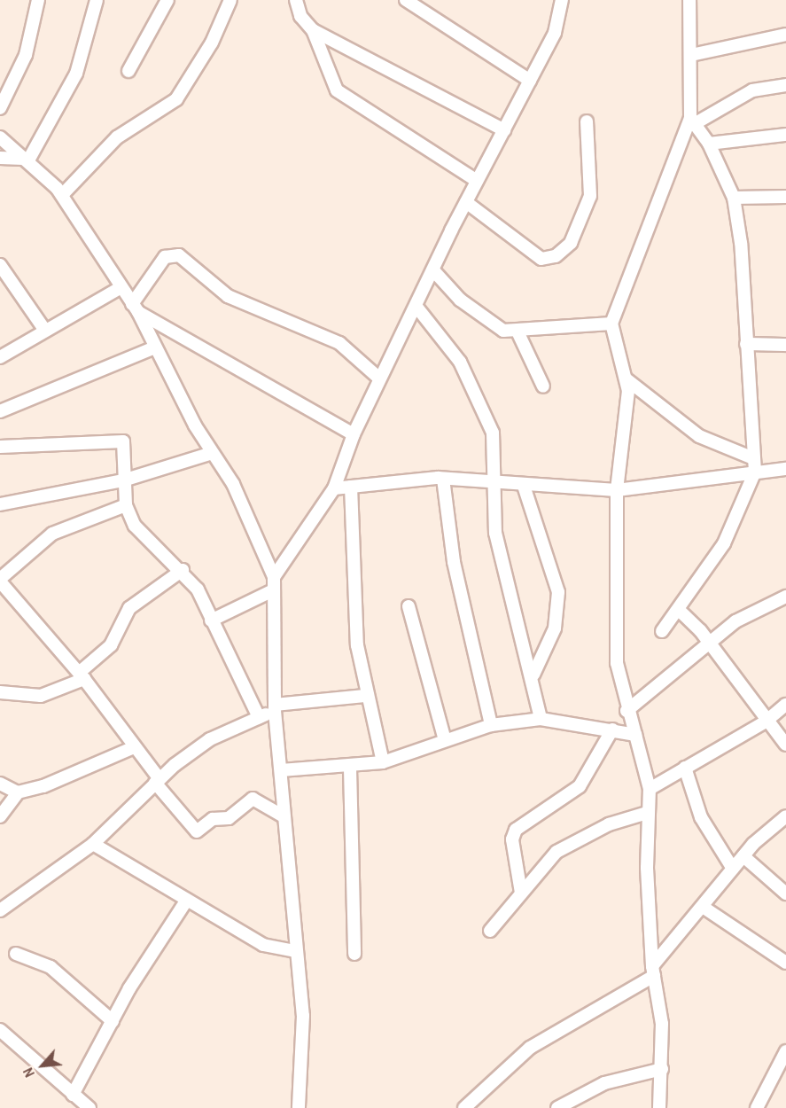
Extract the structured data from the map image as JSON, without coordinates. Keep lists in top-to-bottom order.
{
  "north": "bottom left"
}
